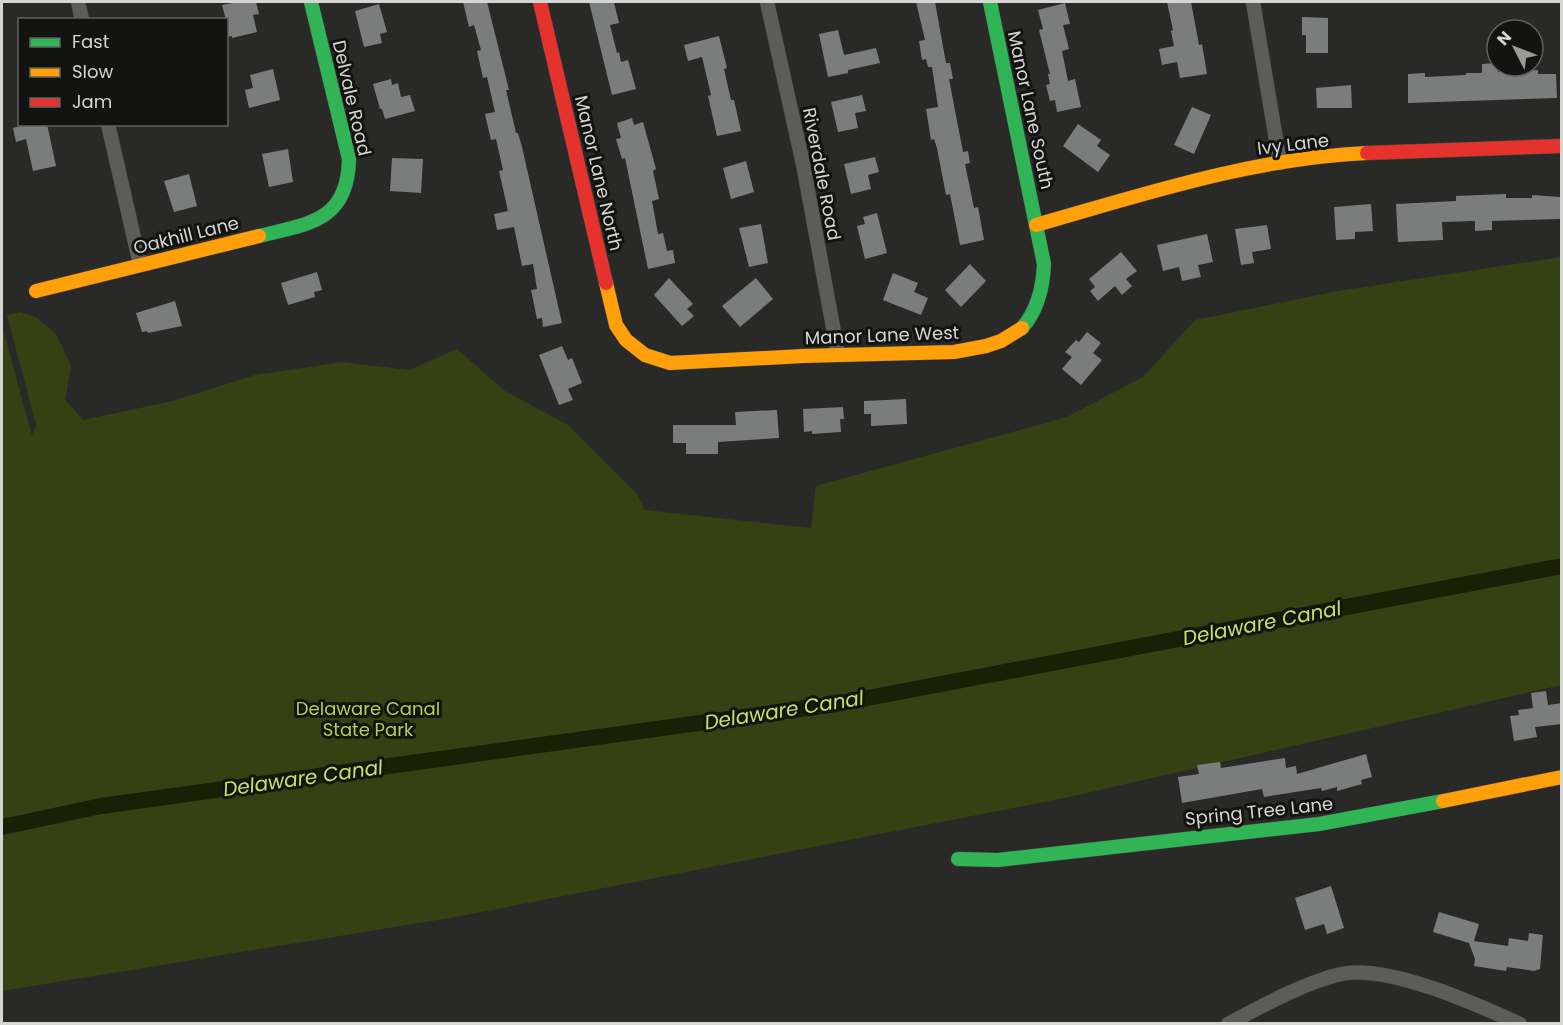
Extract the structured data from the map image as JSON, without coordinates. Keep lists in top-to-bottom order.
{
  "streets": {
    "street": [
      "Delvale Road",
      "Manor Lane South",
      "Ivy Lane",
      "Manor Lane North",
      "Riverdale Road",
      "Oakhill Lane",
      "Manor Lane West",
      "Spring Tree Lane"
    ]
  },
  "crossings": [
    ["Delvale Road", "Oakhill Lane"],
    ["Manor Lane South", "Ivy Lane"],
    ["Manor Lane South", "Manor Lane West"],
    ["Ivy Lane", "Manor Lane West"],
    ["Manor Lane North", "Manor Lane West"],
    ["Riverdale Road", "Manor Lane West"]
  ],
  "water": ["Delaware Canal"],
  "parks": ["Delaware Canal State Park"],
  "legend": ["Fast", "Slow", "Jam"],
  "north": "top left"
}
